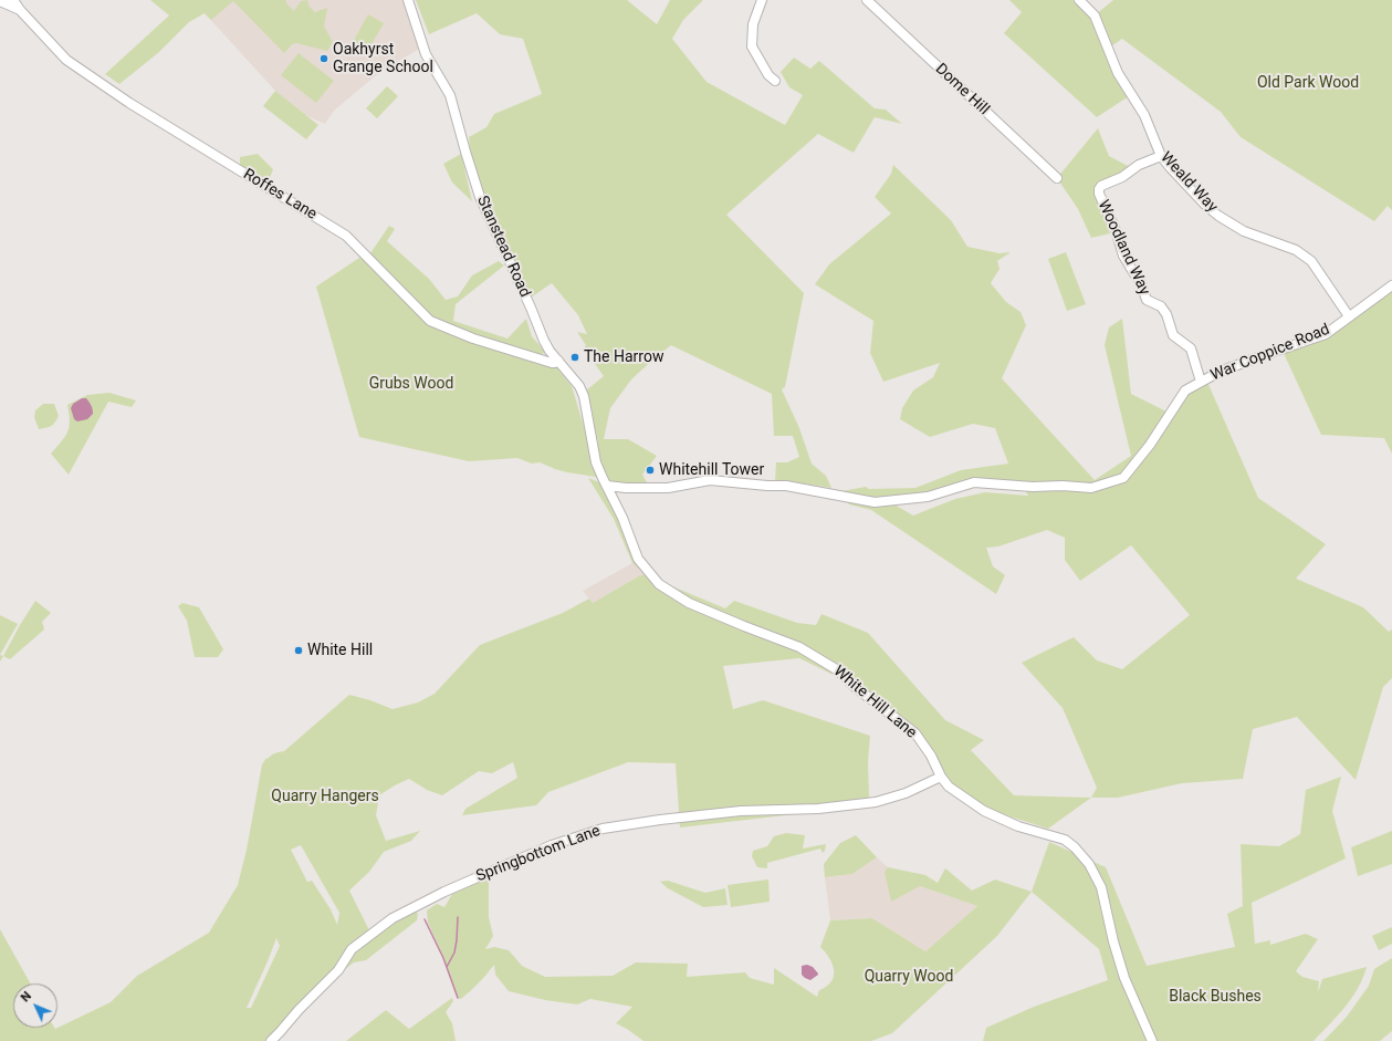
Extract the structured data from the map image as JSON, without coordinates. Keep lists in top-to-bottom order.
{
  "streets": {
    "street": [
      "Dome Hill",
      "Weald Way",
      "Roffes Lane",
      "Stanstead Road",
      "Woodland Way",
      "War Coppice Road",
      "White Hill Lane",
      "Springbottom Lane"
    ]
  },
  "crossings": [
    ["Weald Way", "Woodland Way"],
    ["Weald Way", "War Coppice Road"],
    ["Roffes Lane", "Stanstead Road"],
    ["Stanstead Road", "War Coppice Road"],
    ["Stanstead Road", "White Hill Lane"],
    ["Woodland Way", "War Coppice Road"],
    ["War Coppice Road", "White Hill Lane"],
    ["White Hill Lane", "Springbottom Lane"]
  ],
  "parks": [
    "Old Park Wood",
    "Grubs Wood",
    "Quarry Hangers",
    "Quarry Wood",
    "Black Bushes"
  ],
  "places": [
    "Oakhyrst Grange School",
    "The Harrow",
    "Whitehill Tower",
    "White Hill"
  ],
  "north": "top left"
}
